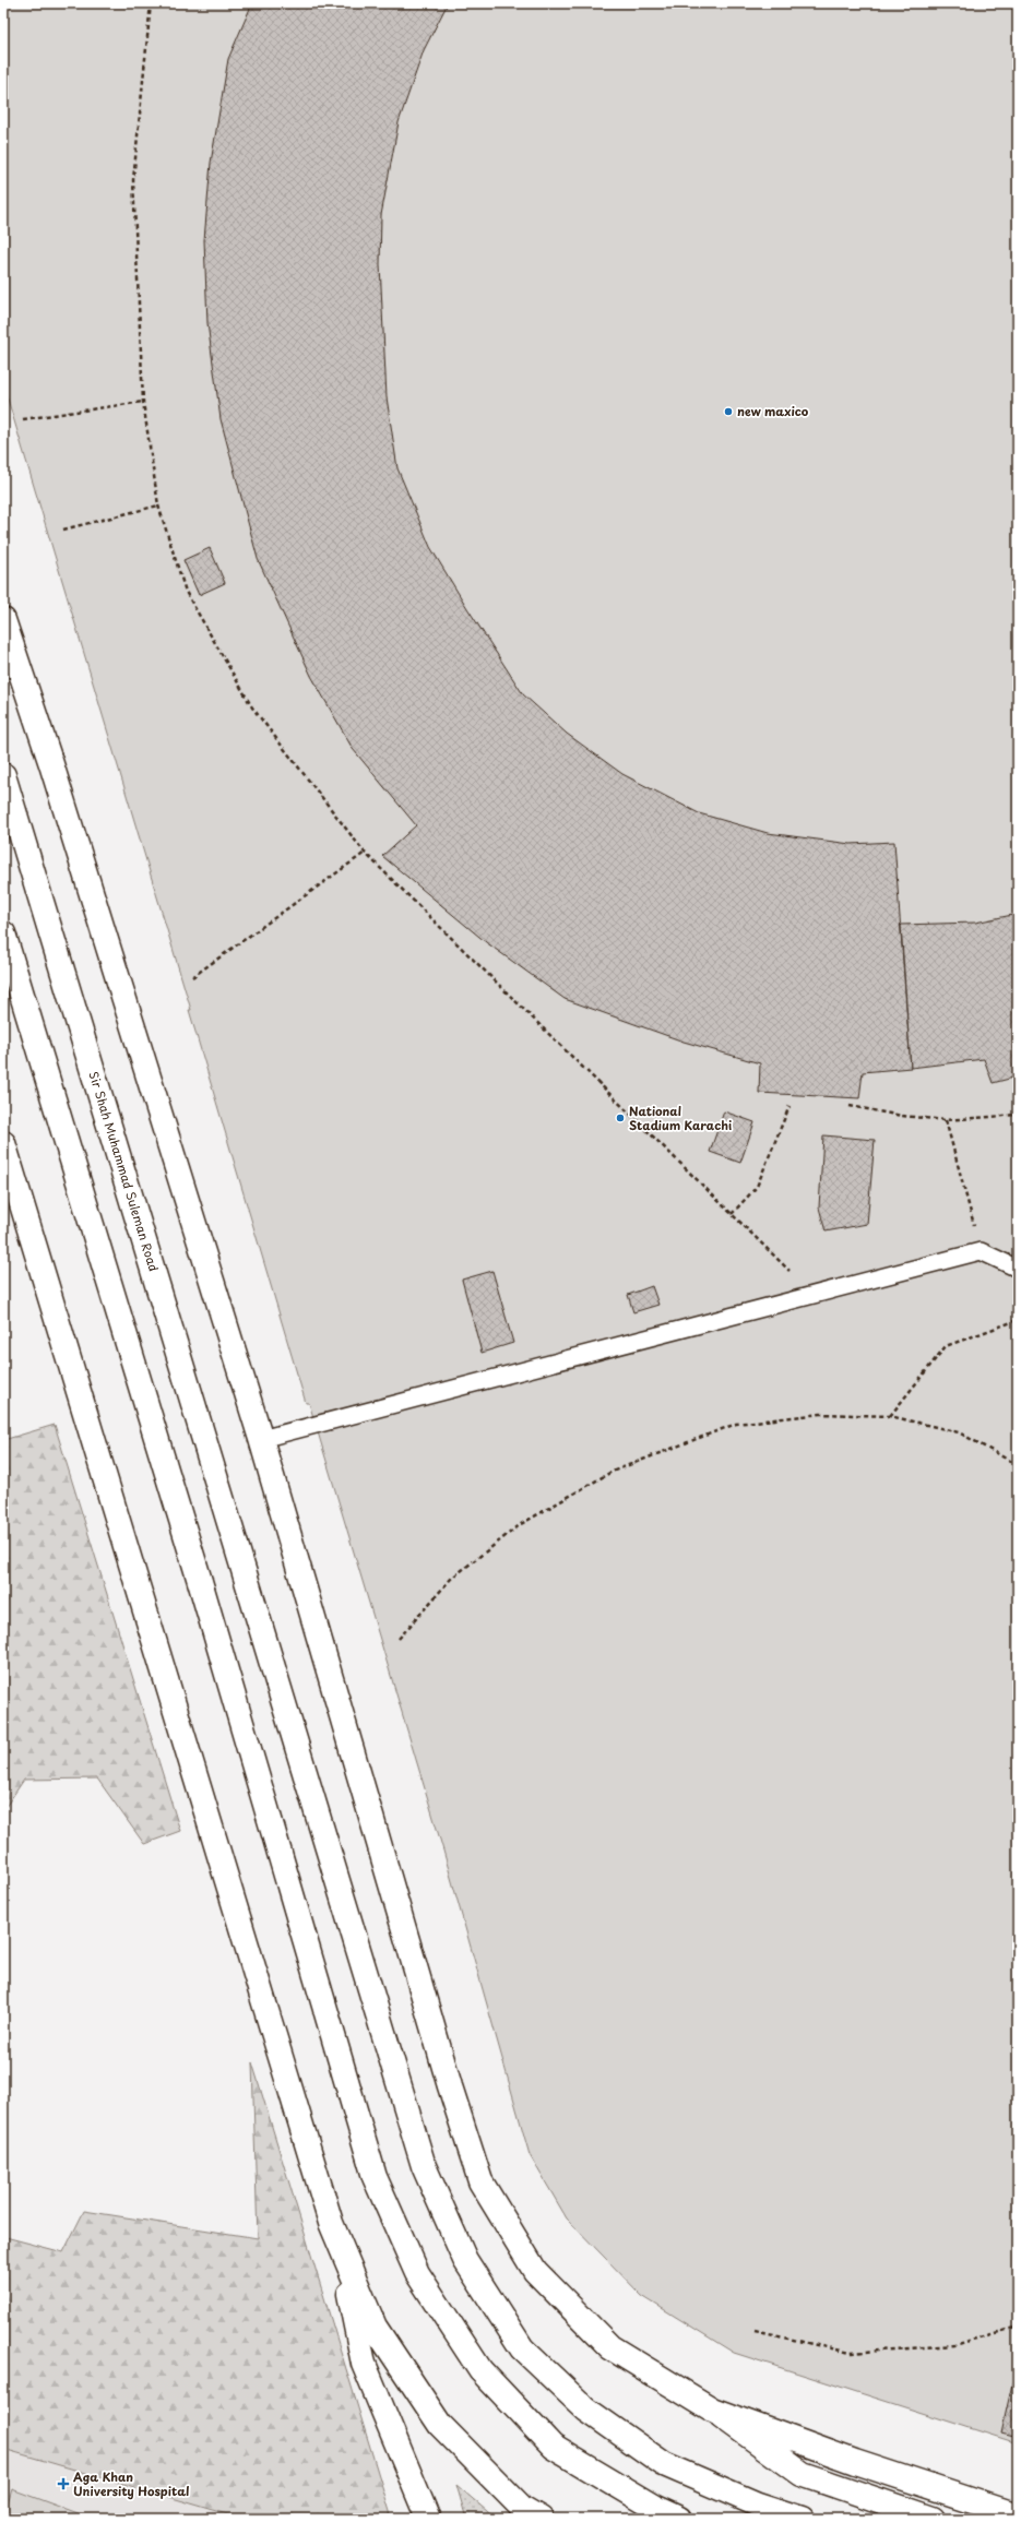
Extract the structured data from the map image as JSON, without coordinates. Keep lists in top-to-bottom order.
{
  "streets": {
    "main road": ["Sir Shah Muhammad Suleman Road"]
  },
  "places": {
    "other": ["new maxico", "National Stadium Karachi"],
    "health": ["Aga Khan University Hospital"]
  }
}
